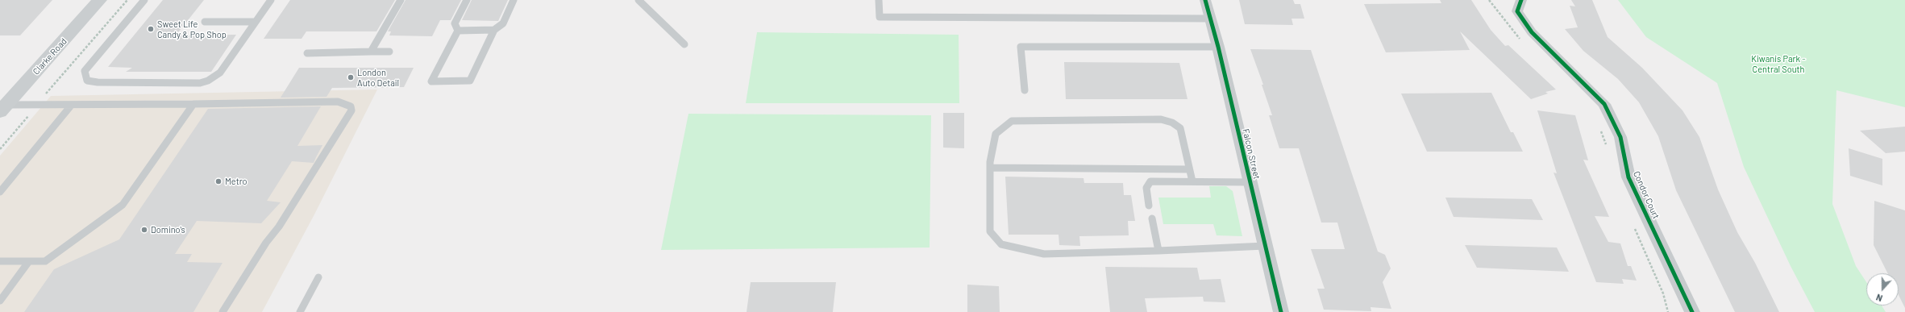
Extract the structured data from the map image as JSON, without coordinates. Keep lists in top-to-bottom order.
{
  "streets": {
    "main road": ["Clarke Road"],
    "street": ["Falcon Street", "Condor Court"]
  },
  "parks": ["Kiwanis Park - Central South"],
  "places": [
    "Sweet Life Candy & Pop Shop",
    "London Auto Detail",
    "Metro",
    "Domino's"
  ],
  "north": "bottom"
}
